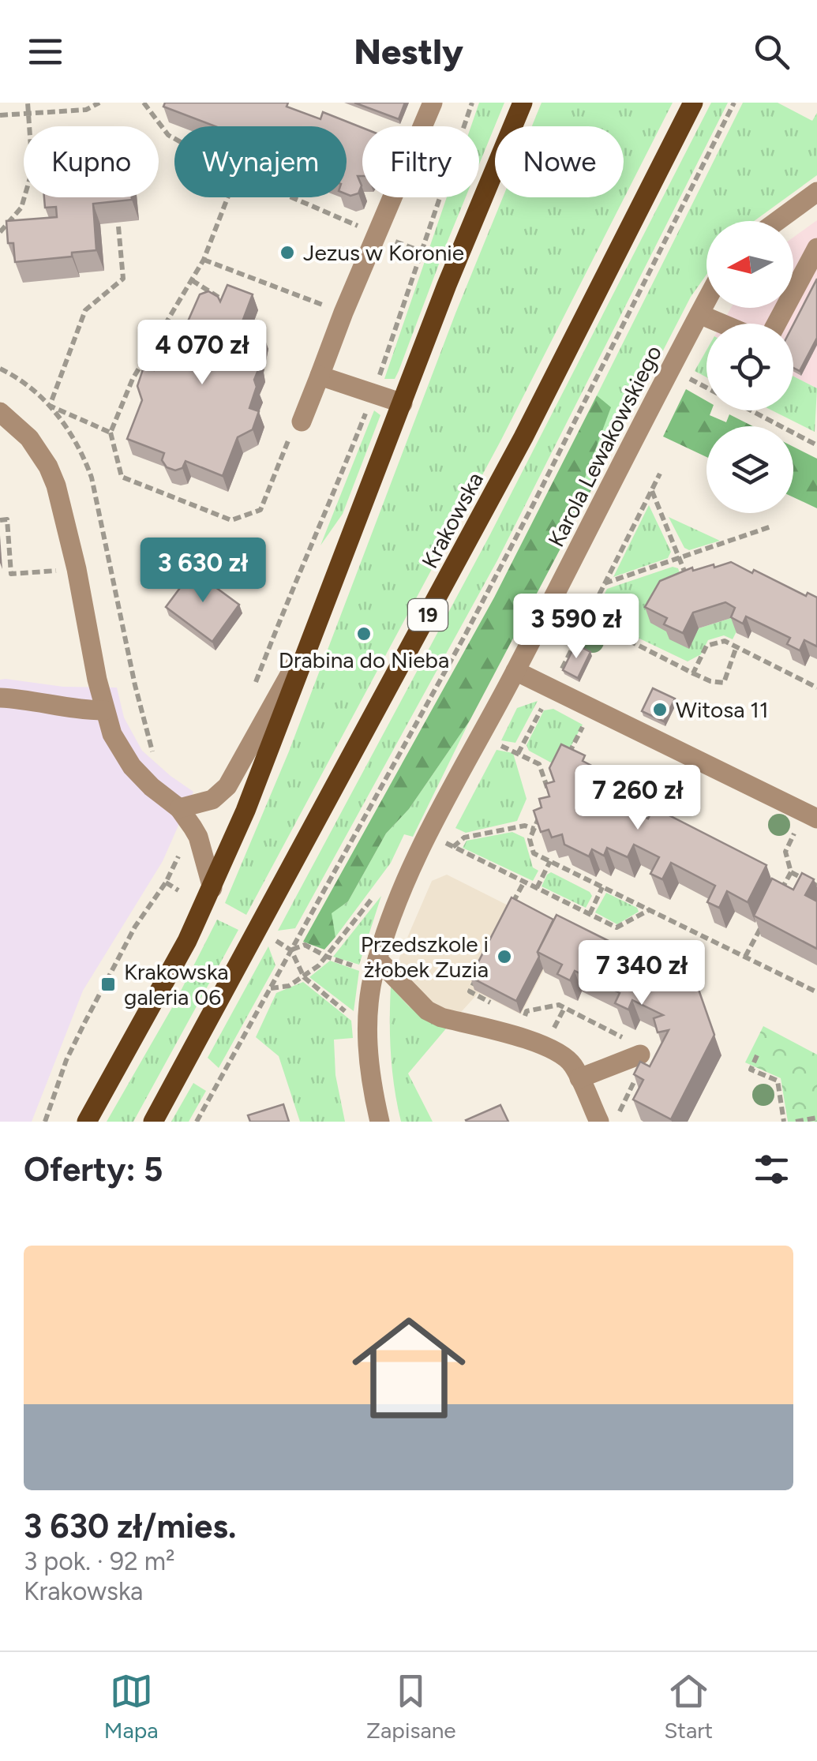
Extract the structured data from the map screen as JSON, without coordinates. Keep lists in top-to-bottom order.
{
  "streets": {
    "main road": ["Krakowska", "19"],
    "street": ["Karola Lewakowskiego"]
  },
  "places": {
    "other": [
      "Jezus w Koronie",
      "Drabina do Nieba",
      "Witosa 11",
      "Przedszkole i żłobek Zuzia"
    ],
    "transit": ["Krakowska galeria 06"]
  },
  "north": "left",
  "page": {
    "header": "Nestly",
    "chip": [
      "Kupno",
      "Wynajem",
      "Filtry",
      "Nowe"
    ],
    "price": [
      "4 070 zł",
      "3 630 zł",
      "3 590 zł",
      "7 260 zł",
      "7 340 zł"
    ],
    "heading": "Oferty: 5",
    "list": [
      {
        "name": "3 630 zł/mies.",
        "note": "3 pok. · 92 m² · Krakowska"
      }
    ],
    "tabs": ["Mapa", "Zapisane", "Start"]
  }
}
